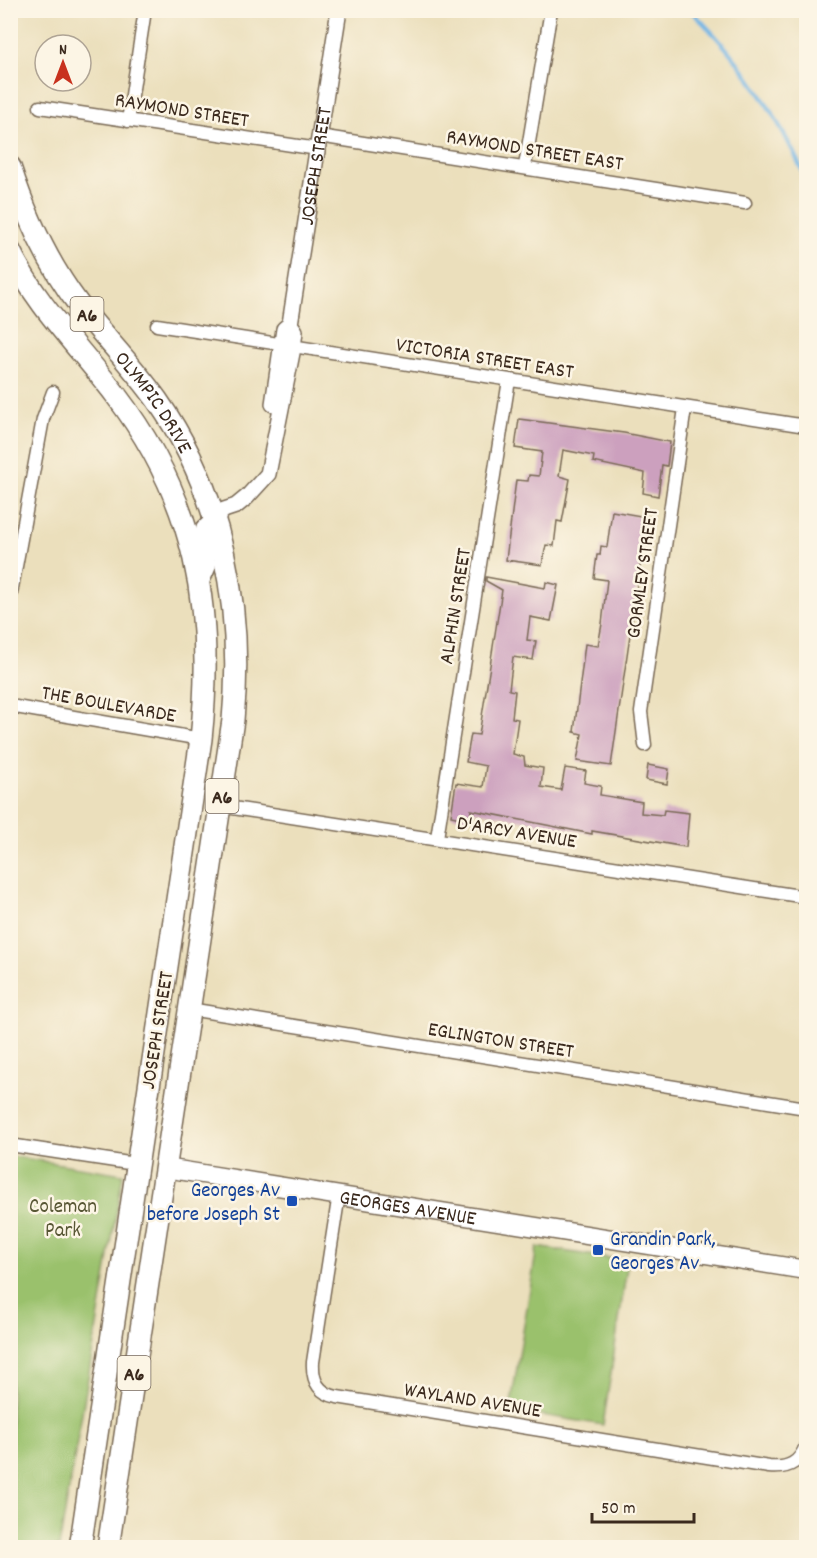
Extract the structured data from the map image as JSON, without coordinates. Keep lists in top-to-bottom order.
{
  "streets": {
    "highway": [
      "JOSEPH STREET",
      "A6",
      "OLYMPIC DRIVE",
      "GEORGES AVENUE"
    ],
    "street": [
      "RAYMOND STREET",
      "RAYMOND STREET EAST",
      "VICTORIA STREET EAST",
      "GORMLEY STREET",
      "ALPHIN STREET",
      "THE BOULEVARDE",
      "D'ARCY AVENUE",
      "EGLINGTON STREET",
      "WAYLAND AVENUE"
    ]
  },
  "crossings": [
    ["RAYMOND STREET", "RAYMOND STREET EAST"],
    ["RAYMOND STREET", "JOSEPH STREET"],
    ["RAYMOND STREET EAST", "JOSEPH STREET"],
    ["JOSEPH STREET", "VICTORIA STREET EAST"],
    ["JOSEPH STREET", "OLYMPIC DRIVE"],
    ["JOSEPH STREET", "THE BOULEVARDE"],
    ["JOSEPH STREET", "D'ARCY AVENUE"],
    ["JOSEPH STREET", "EGLINGTON STREET"],
    ["JOSEPH STREET", "GEORGES AVENUE"],
    ["VICTORIA STREET EAST", "GORMLEY STREET"],
    ["VICTORIA STREET EAST", "ALPHIN STREET"],
    ["ALPHIN STREET", "D'ARCY AVENUE"],
    ["GEORGES AVENUE", "WAYLAND AVENUE"]
  ],
  "parks": ["Coleman Park"],
  "places": {
    "transit": ["Georges Av before Joseph St", "Grandin Park, Georges Av"]
  },
  "scale_bar": "50 m",
  "north": "top"
}
